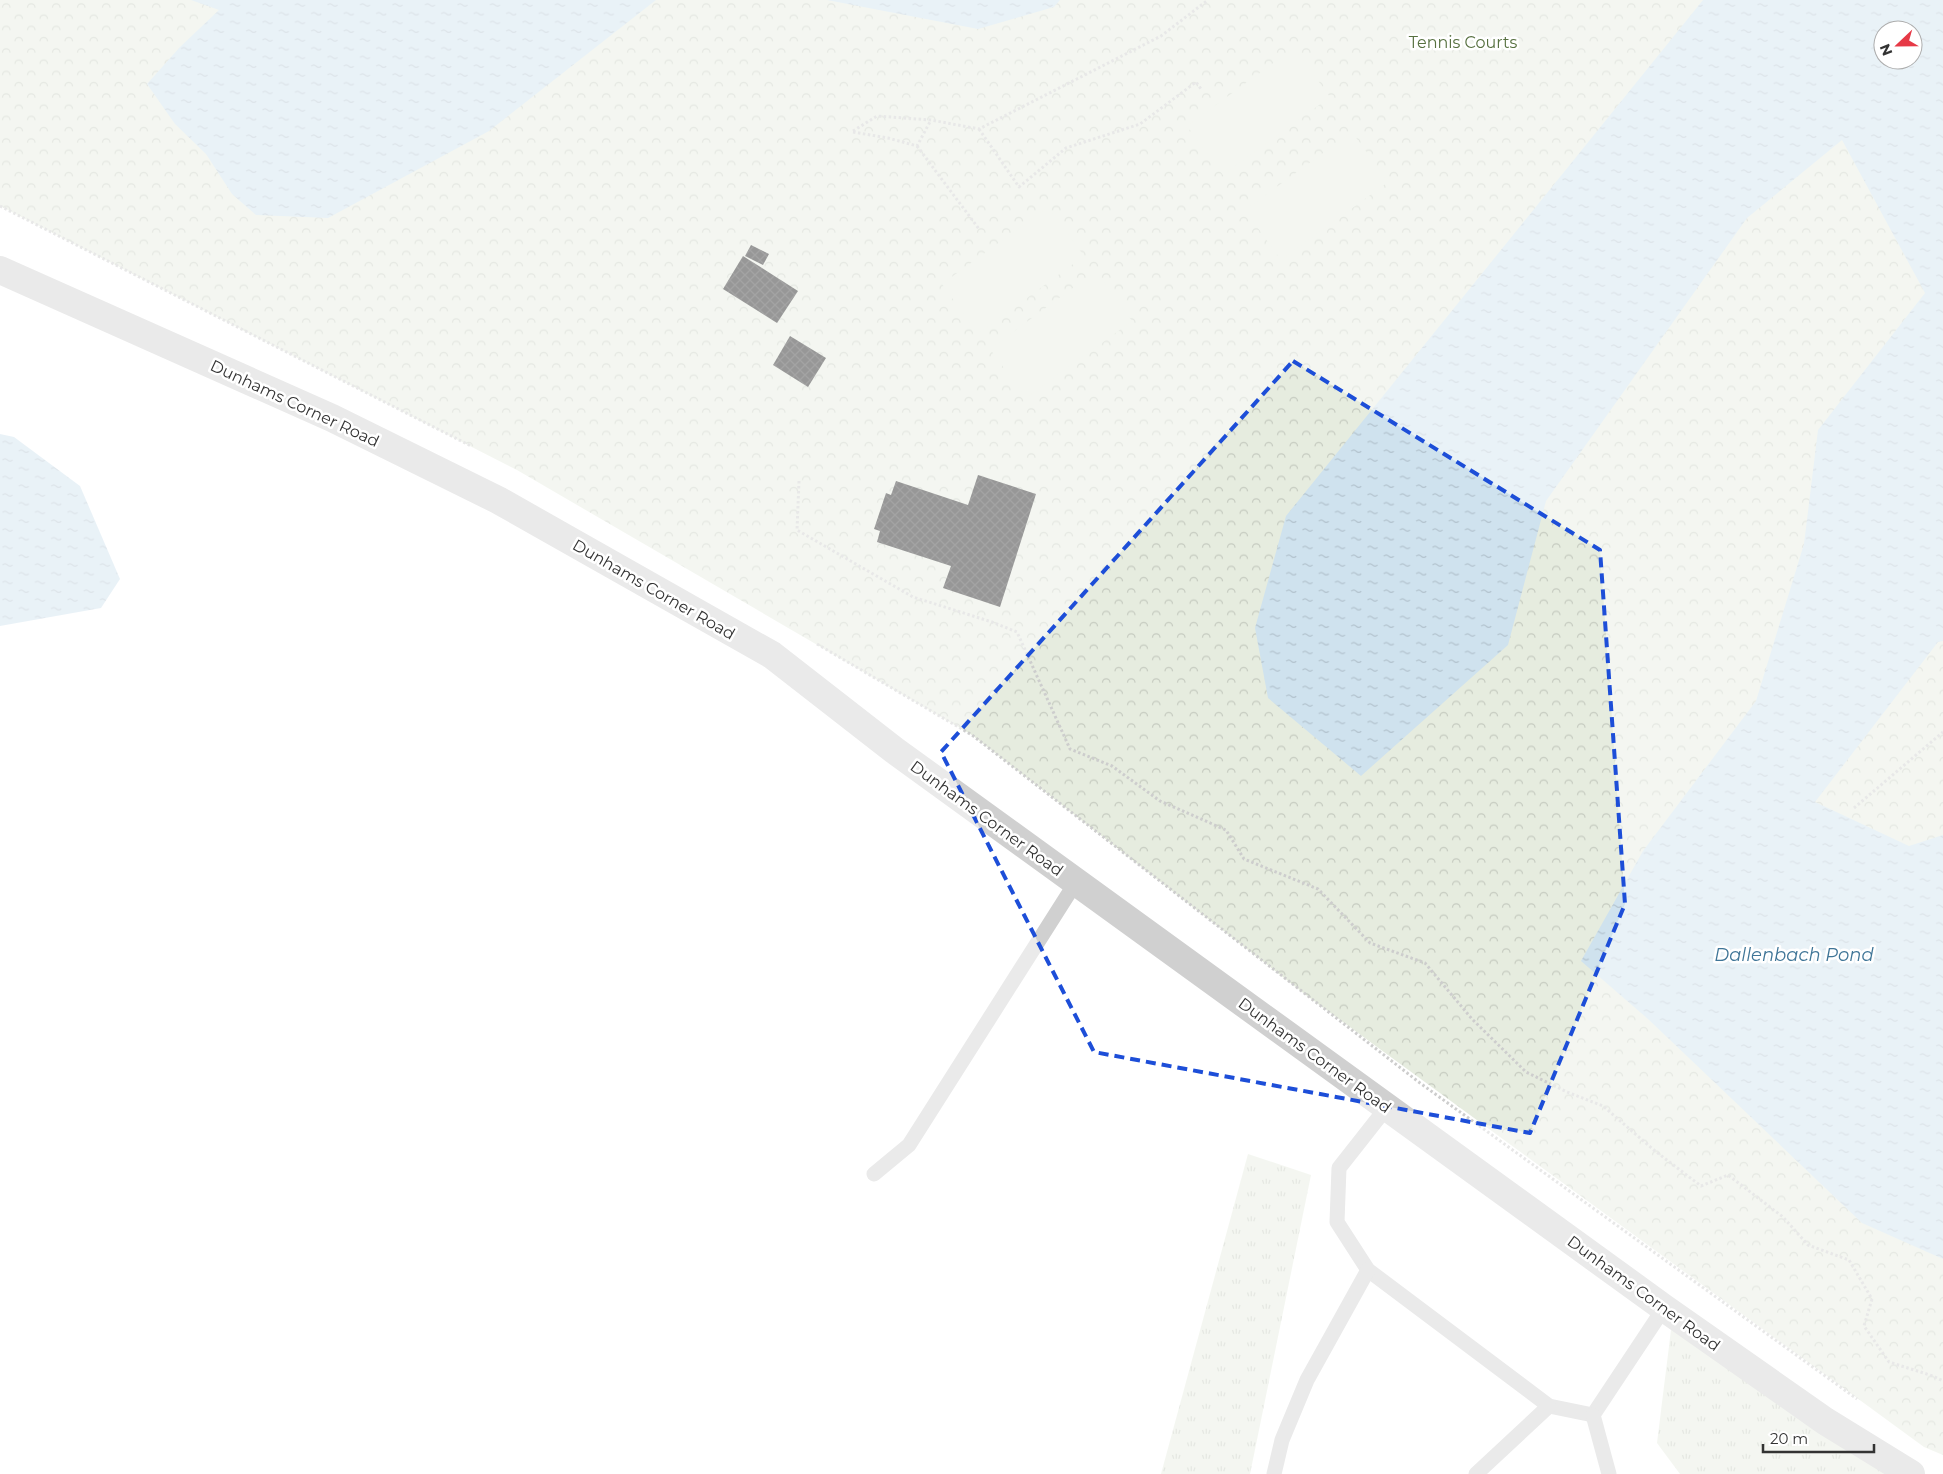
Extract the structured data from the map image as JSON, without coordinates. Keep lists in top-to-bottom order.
{
  "streets": {
    "street": ["Dunhams Corner Road"]
  },
  "water": ["Dallenbach Pond"],
  "parks": ["Tennis Courts"],
  "scale_bar": "20 m",
  "north": "left"
}
